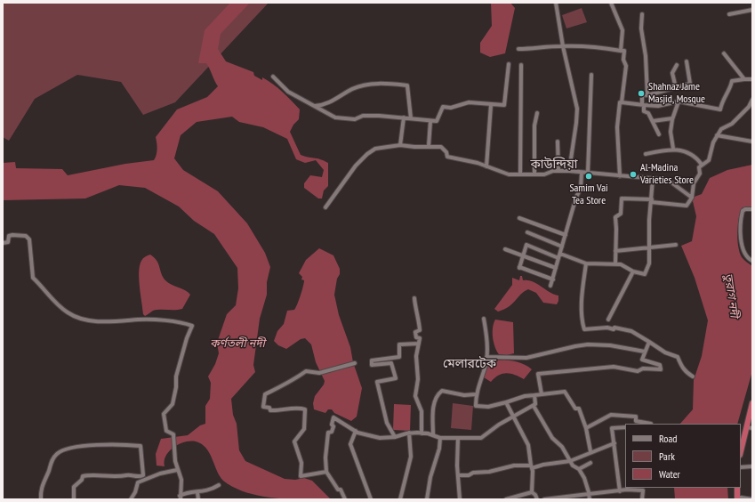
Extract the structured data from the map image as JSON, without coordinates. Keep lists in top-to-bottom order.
{
  "districts": ["কাউন্দিয়া", "মেলারটেক"],
  "water": ["তুরাগ নদী", "কর্ণতলী নদী"],
  "places": ["Shahnaz Jame Masjid, Mosque", "Al-Madina Varieties Store", "Samim Vai Tea Store"],
  "legend": ["Road", "Park", "Water"]
}
